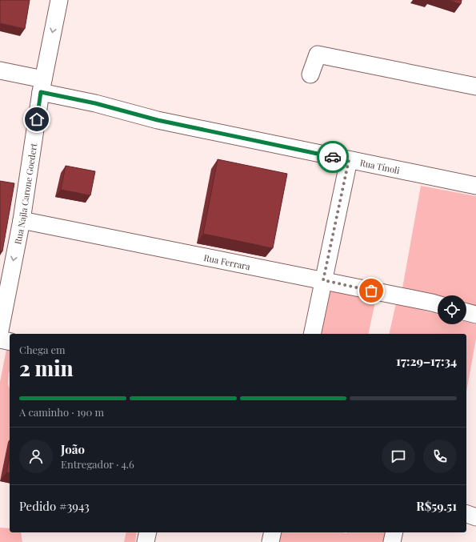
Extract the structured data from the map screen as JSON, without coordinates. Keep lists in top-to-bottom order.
{
  "streets": {
    "street": ["Rua Tínoli", "Rua Najla Carone Goedert", "Rua Ferrara"]
  },
  "crossings": [
    ["Rua Tínoli", "Rua Najla Carone Goedert"],
    ["Rua Najla Carone Goedert", "Rua Ferrara"]
  ],
  "one_way": ["Rua Najla Carone Goedert"],
  "page": {
    "heading": ["2 min", "Chega em", "17:29–17:34"],
    "panel": [
      "João",
      "Entregador · 4.6",
      "Pedido #3943",
      "R$59.51"
    ],
    "bar": "A caminho · 190 m"
  }
}
